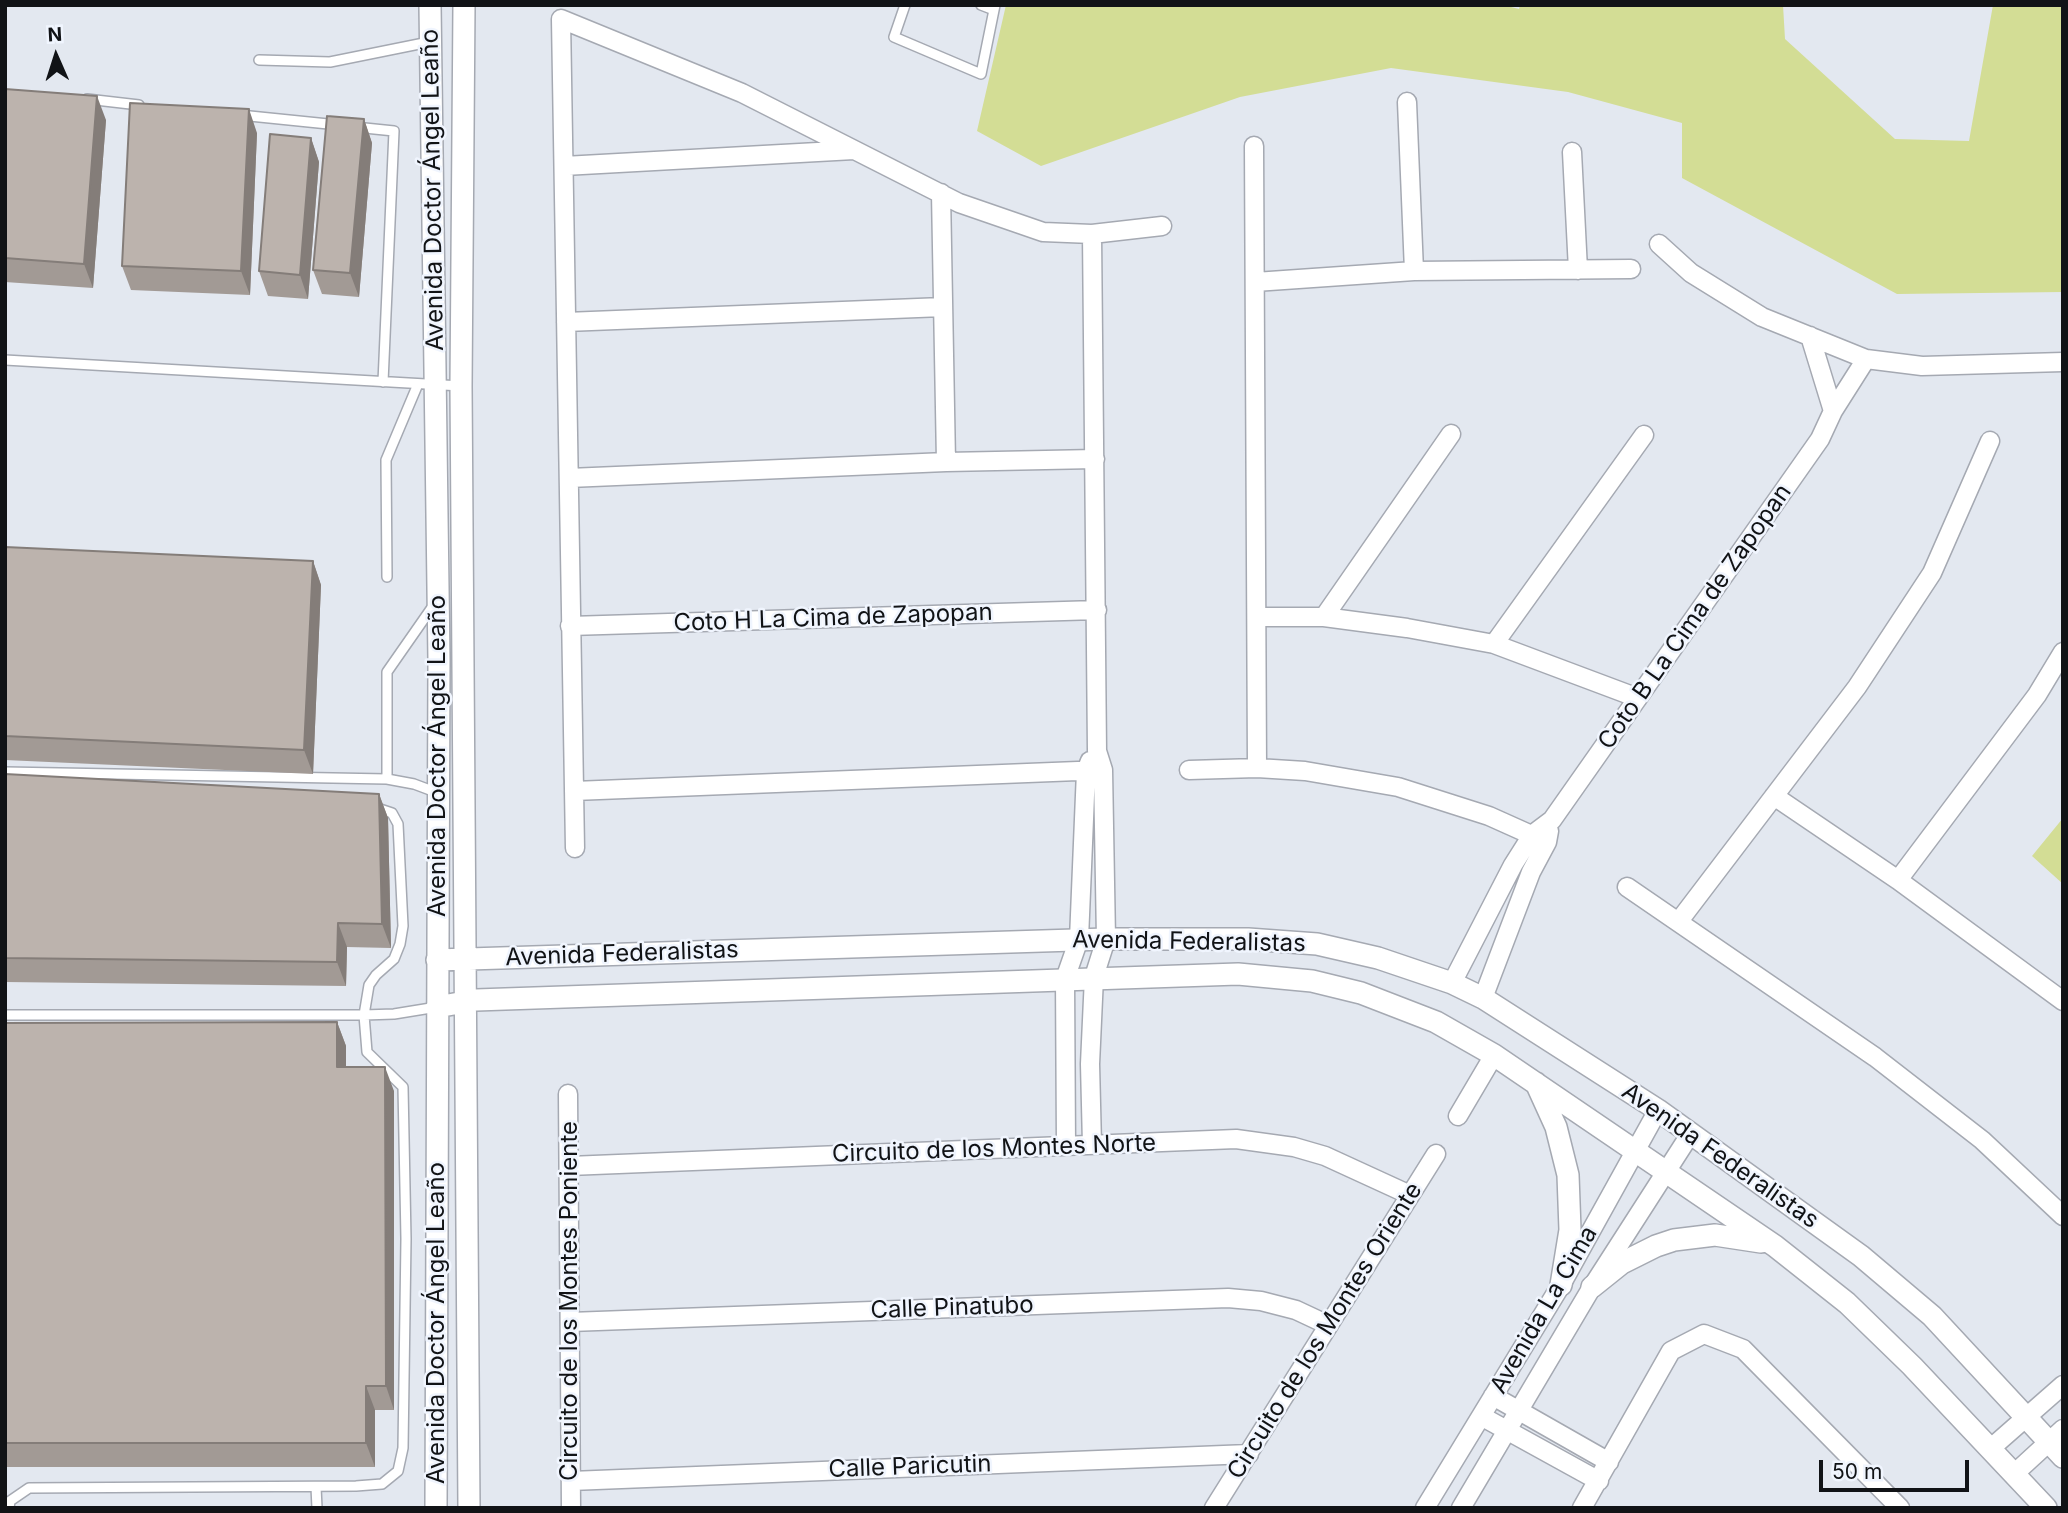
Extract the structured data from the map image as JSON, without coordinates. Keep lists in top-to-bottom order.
{
  "streets": {
    "street": [
      "Avenida Doctor Ángel Leaño",
      "Coto B La Cima de Zapopan",
      "Coto H La Cima de Zapopan",
      "Avenida Federalistas",
      "Circuito de los Montes Norte",
      "Circuito de los Montes Poniente",
      "Calle Pinatubo",
      "Avenida La Cima",
      "Circuito de los Montes Oriente",
      "Calle Paricutin"
    ]
  },
  "crossings": [
    ["Avenida Doctor Ángel Leaño", "Avenida Federalistas"],
    ["Coto B La Cima de Zapopan", "Avenida Federalistas"],
    ["Avenida Federalistas", "Avenida La Cima"],
    ["Circuito de los Montes Norte", "Circuito de los Montes Poniente"],
    ["Circuito de los Montes Norte", "Circuito de los Montes Oriente"],
    ["Circuito de los Montes Poniente", "Calle Pinatubo"],
    ["Circuito de los Montes Poniente", "Calle Paricutin"],
    ["Calle Pinatubo", "Circuito de los Montes Oriente"],
    ["Circuito de los Montes Oriente", "Calle Paricutin"]
  ],
  "scale_bar": "50 m",
  "north": "top"
}
